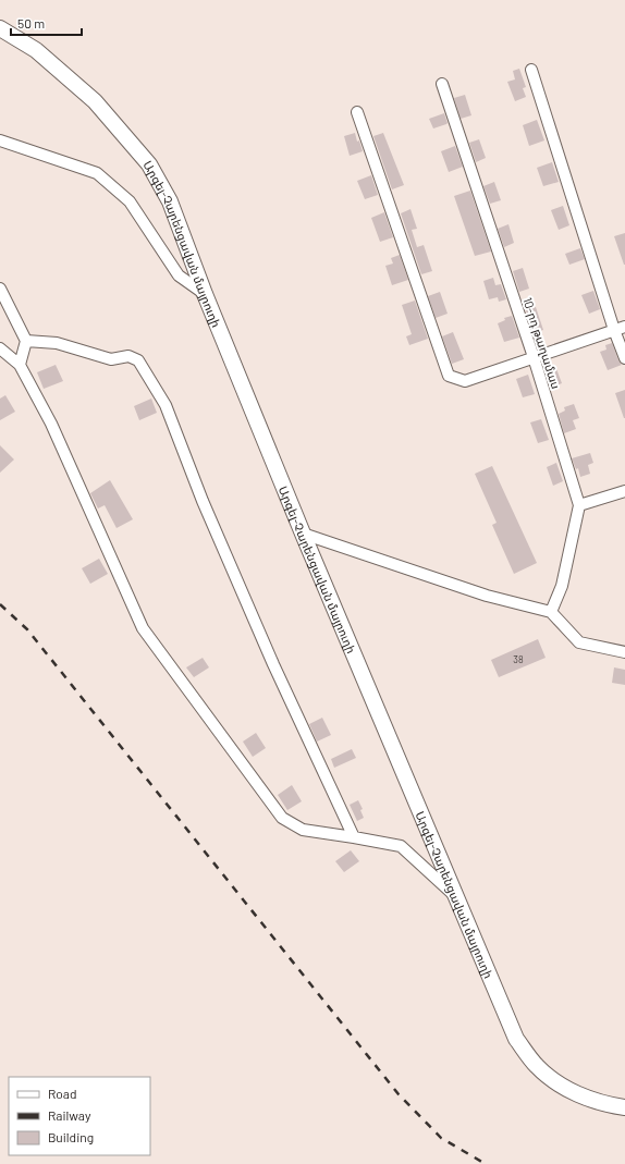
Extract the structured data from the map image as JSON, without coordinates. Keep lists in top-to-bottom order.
{
  "streets": {
    "main road": ["Արգել-Չարենցավան մայրուղի"],
    "street": ["10-րդ թաղամաս"]
  },
  "house_numbers": ["38"],
  "legend": ["Road", "Railway", "Building"],
  "scale_bar": "50 m"
}
